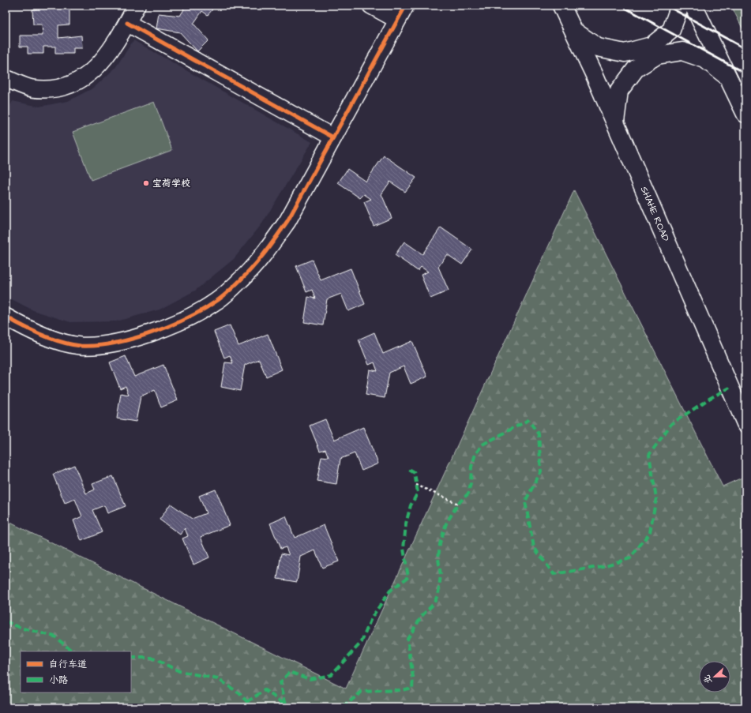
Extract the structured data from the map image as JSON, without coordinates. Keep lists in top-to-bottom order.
{
  "streets": {
    "main road": ["SHAHE ROAD"]
  },
  "places": ["宝荷学校"],
  "legend": ["自行车道", "小路"],
  "north": "left"
}
